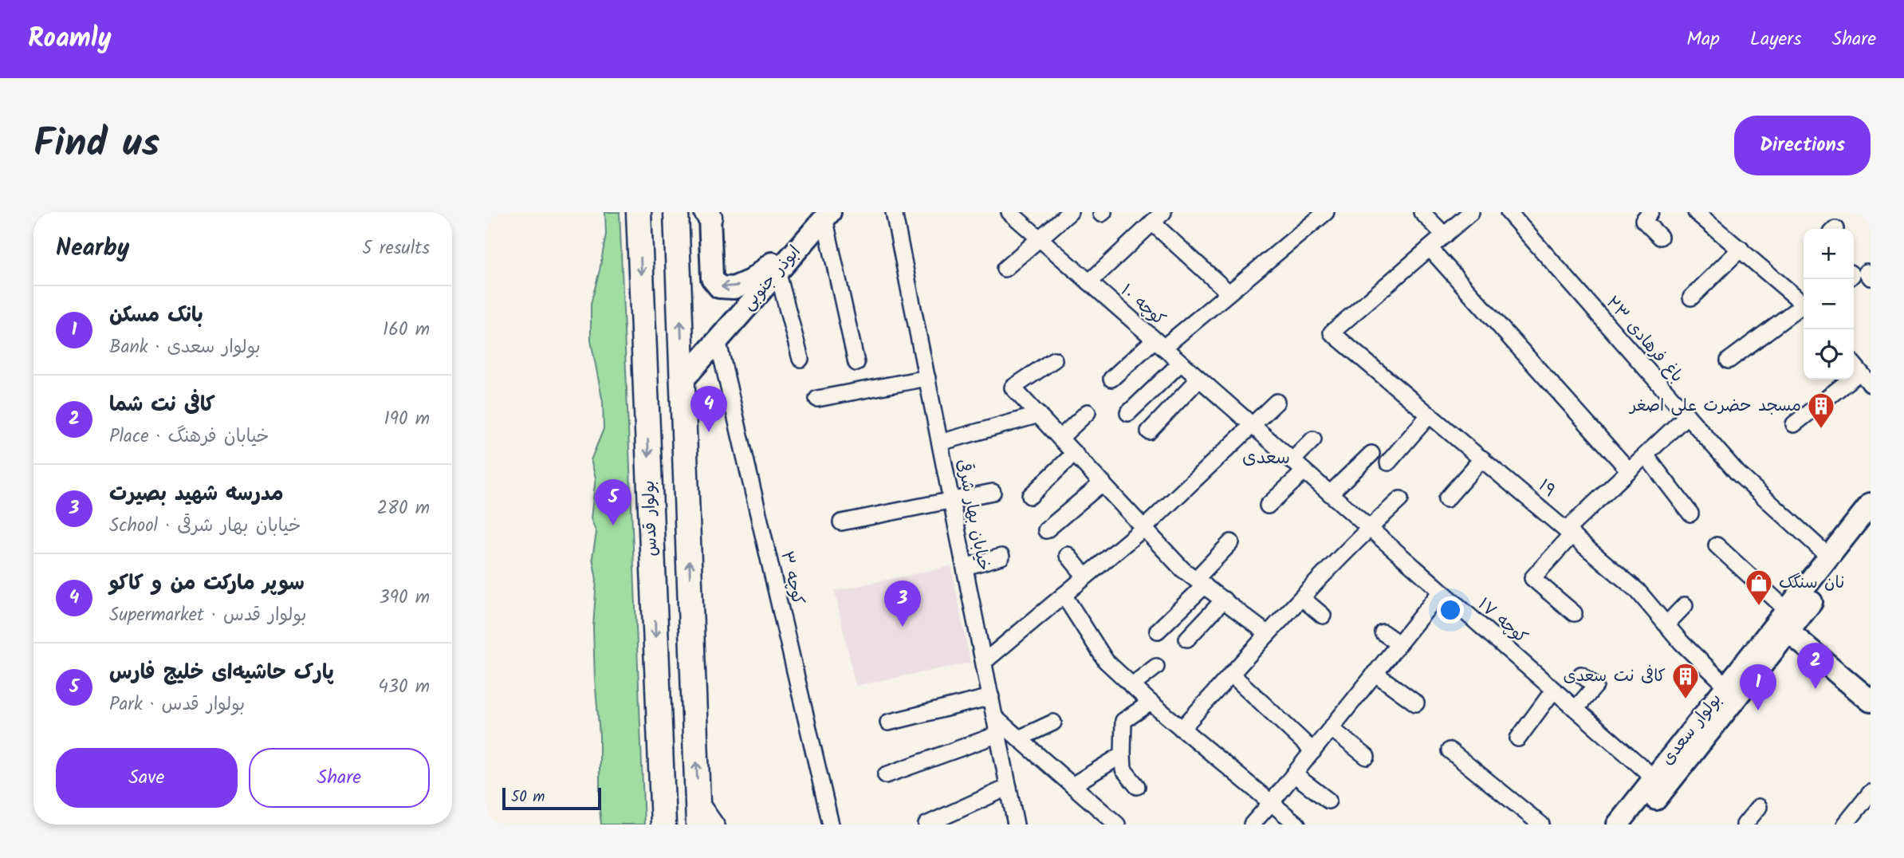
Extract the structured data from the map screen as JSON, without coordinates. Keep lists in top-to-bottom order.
{
  "streets": {
    "main road": ["ابوذر جنوبی", "بولوار قدس", "بولوار سعدی"],
    "street": [
      "کوچه ۱۰",
      "باغ فرهادی ۲۳",
      "۱۹",
      "خیابان بهار شرقی",
      "کوچه ۳",
      "کوچه ۱۷"
    ]
  },
  "crossings": [
    ["ابوذر جنوبی", "کوچه ۳"],
    ["کوچه ۱۰", "کوچه ۱۷"],
    ["باغ فرهادی ۲۳", "بولوار سعدی"],
    ["۱۹", "بولوار سعدی"],
    ["کوچه ۱۷", "بولوار سعدی"]
  ],
  "districts": ["سعدی"],
  "places": {
    "building": ["مسجد حضرت علی اصغر", "کافی نت سعدی"],
    "shop": ["نان سنگک"]
  },
  "scale_bar": "50 m",
  "page": {
    "header": "Roamly",
    "nav": ["Map", "Layers", "Share"],
    "title": "Find us",
    "buttons": [
      "Directions",
      ["Save", "Share"]
    ],
    "heading": ["Nearby", "5 results"],
    "map_buttons": ["+", "−"],
    "list": [
      {
        "mark": "1",
        "name": "بانک مسکن",
        "note": "Bank · بولوار سعدی",
        "value": "160 m"
      },
      {
        "mark": "2",
        "name": "کافی نت شما",
        "note": "Place · خیابان فرهنگ",
        "value": "190 m"
      },
      {
        "mark": "3",
        "name": "مدرسه شهید بصیرت",
        "note": "School · خیابان بهار شرقی",
        "value": "280 m"
      },
      {
        "mark": "4",
        "name": "سوپر مارکت من و کاکو",
        "note": "Supermarket · بولوار قدس",
        "value": "390 m"
      },
      {
        "mark": "5",
        "name": "پارک حاشیه‌ای خلیج فارس",
        "note": "Park · بولوار قدس",
        "value": "430 m"
      }
    ],
    "pins": [
      "4",
      "5",
      "3",
      "2",
      "1"
    ],
    "scale": "50 m"
  }
}
